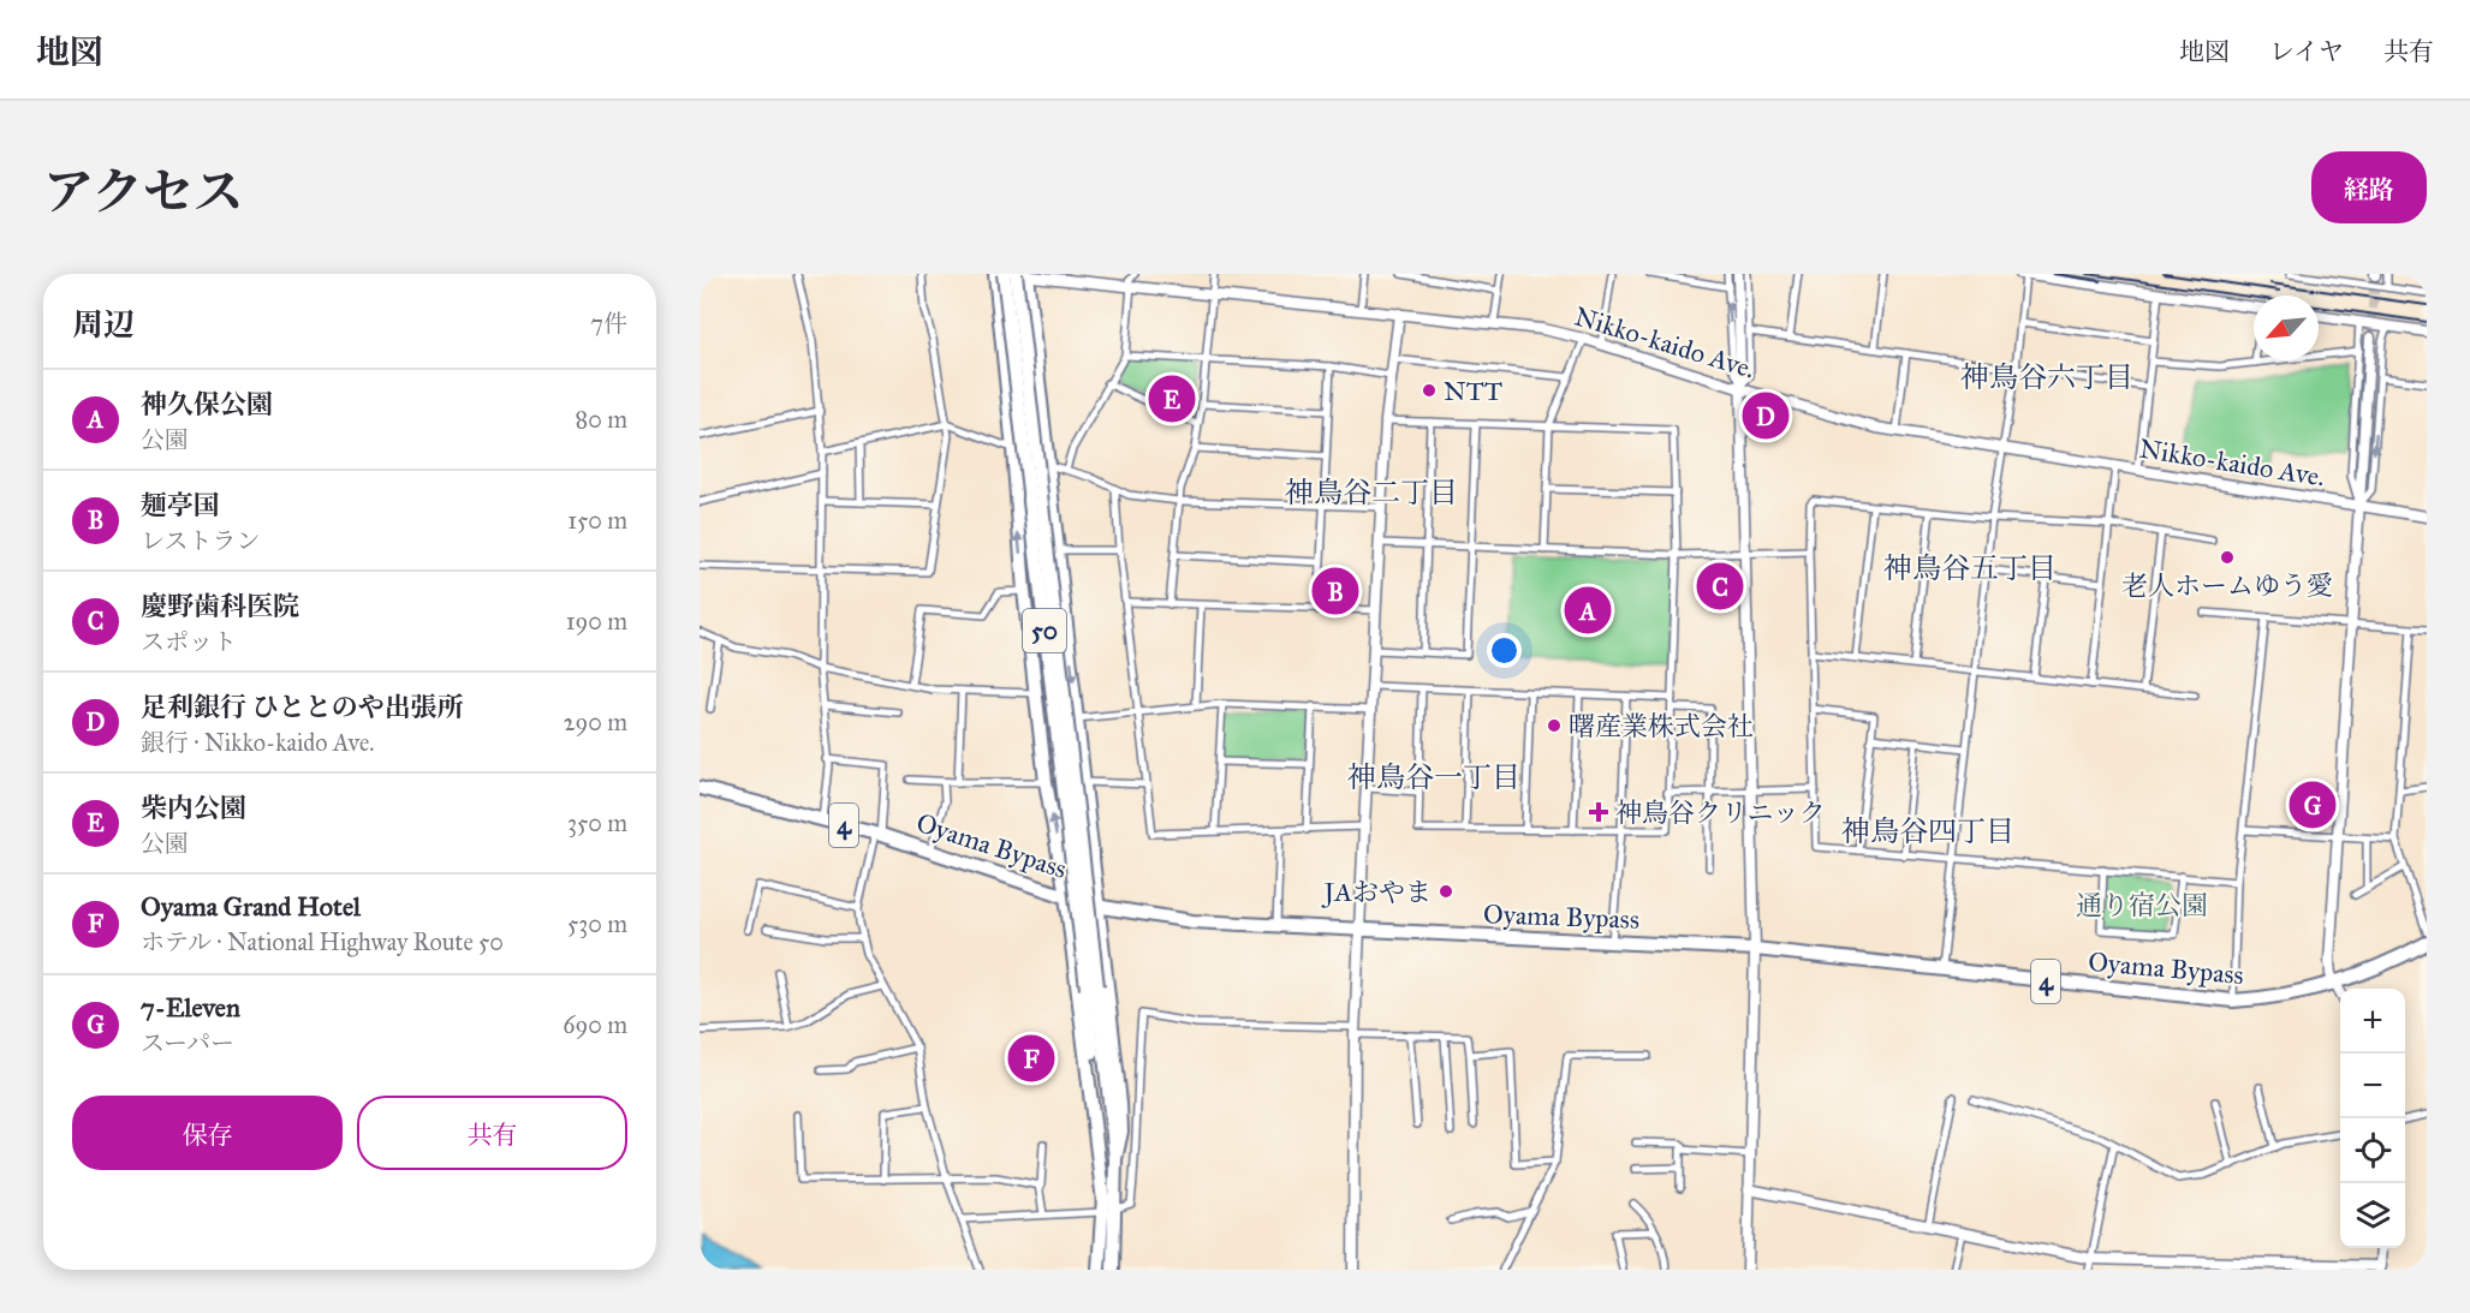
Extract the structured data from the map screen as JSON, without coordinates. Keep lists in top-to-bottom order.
{
  "streets": {
    "highway": ["50", "4", "Oyama Bypass"],
    "street": ["Nikko-kaido Ave."]
  },
  "crossings": [
    ["Nikko-kaido Ave.", "50"]
  ],
  "districts": [
    "神鳥谷六丁目",
    "神鳥谷二丁目",
    "神鳥谷五丁目",
    "神鳥谷一丁目",
    "神鳥谷四丁目"
  ],
  "parks": ["通り宿公園"],
  "places": {
    "other": [
      "NTT",
      "老人ホームゆう愛",
      "曙産業株式会社",
      "JAおやま"
    ],
    "health": ["神鳥谷クリニック"]
  },
  "north": "bottom left",
  "page": {
    "header": "地図",
    "nav": ["地図", "レイヤ", "共有"],
    "title": "アクセス",
    "buttons": [
      "経路",
      ["保存", "共有"]
    ],
    "heading": ["周辺", "7件"],
    "list": [
      {
        "mark": "A",
        "name": "神久保公園",
        "note": "公園",
        "value": "80 m"
      },
      {
        "mark": "B",
        "name": "麺亭国",
        "note": "レストラン",
        "value": "150 m"
      },
      {
        "mark": "C",
        "name": "慶野歯科医院",
        "note": "スポット",
        "value": "190 m"
      },
      {
        "mark": "D",
        "name": "足利銀行 ひととのや出張所",
        "note": "銀行 · Nikko-kaido Ave.",
        "value": "290 m"
      },
      {
        "mark": "E",
        "name": "柴内公園",
        "note": "公園",
        "value": "350 m"
      },
      {
        "mark": "F",
        "name": "Oyama Grand Hotel",
        "note": "ホテル · National Highway Route 50",
        "value": "530 m"
      },
      {
        "mark": "G",
        "name": "7-Eleven",
        "note": "スーパー",
        "value": "690 m"
      }
    ],
    "pins": [
      "E",
      "D",
      "C",
      "B",
      "A",
      "G",
      "F"
    ],
    "map_buttons": ["+", "−"]
  }
}
